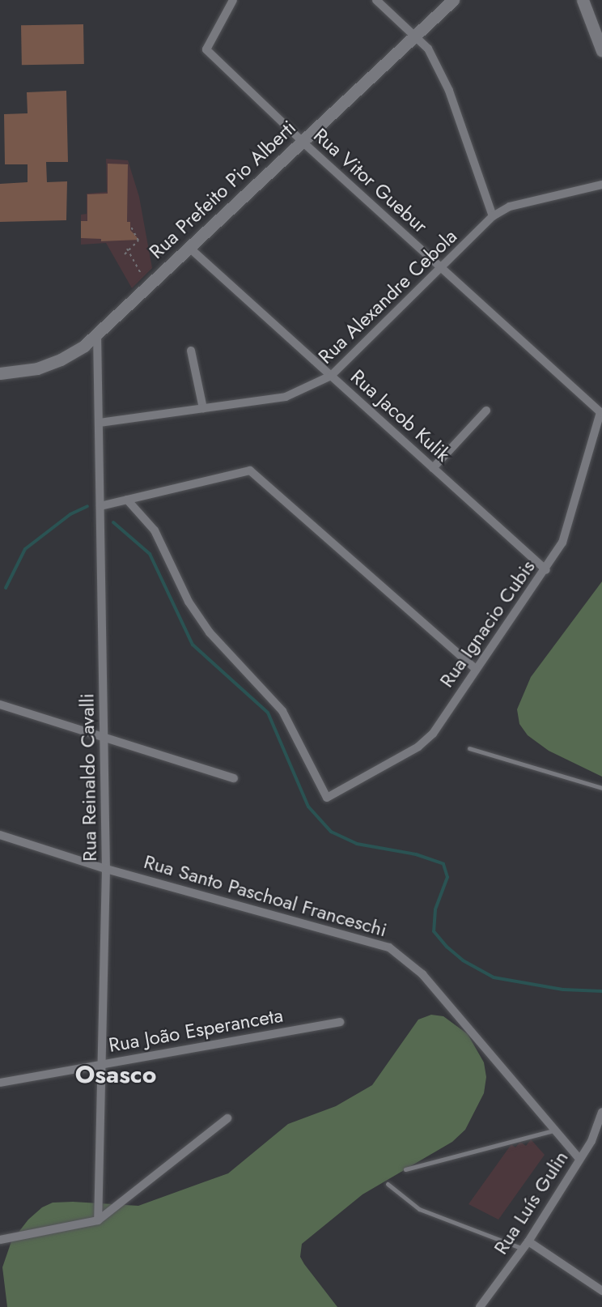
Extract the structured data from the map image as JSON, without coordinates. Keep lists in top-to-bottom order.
{
  "streets": {
    "main road": ["Rua Prefeito Pio Alberti"],
    "street": [
      "Rua Vitor Guebur",
      "Rua Alexandre Cebola",
      "Rua Jacob Kulik",
      "Rua Ignacio Cubis",
      "Rua Reinaldo Cavalli",
      "Rua Santo Paschoal Franceschi",
      "Rua João Esperanceta",
      "Rua Luís Gulin"
    ]
  },
  "crossings": [
    ["Rua Vitor Guebur", "Rua Prefeito Pio Alberti"],
    ["Rua Vitor Guebur", "Rua Alexandre Cebola"],
    ["Rua Vitor Guebur", "Rua Ignacio Cubis"],
    ["Rua Prefeito Pio Alberti", "Rua Jacob Kulik"],
    ["Rua Prefeito Pio Alberti", "Rua Reinaldo Cavalli"],
    ["Rua Alexandre Cebola", "Rua Jacob Kulik"],
    ["Rua Alexandre Cebola", "Rua Reinaldo Cavalli"],
    ["Rua Jacob Kulik", "Rua Ignacio Cubis"],
    ["Rua Reinaldo Cavalli", "Rua Santo Paschoal Franceschi"],
    ["Rua Reinaldo Cavalli", "Rua João Esperanceta"],
    ["Rua Santo Paschoal Franceschi", "Rua Luís Gulin"]
  ],
  "districts": ["Osasco"]
}
